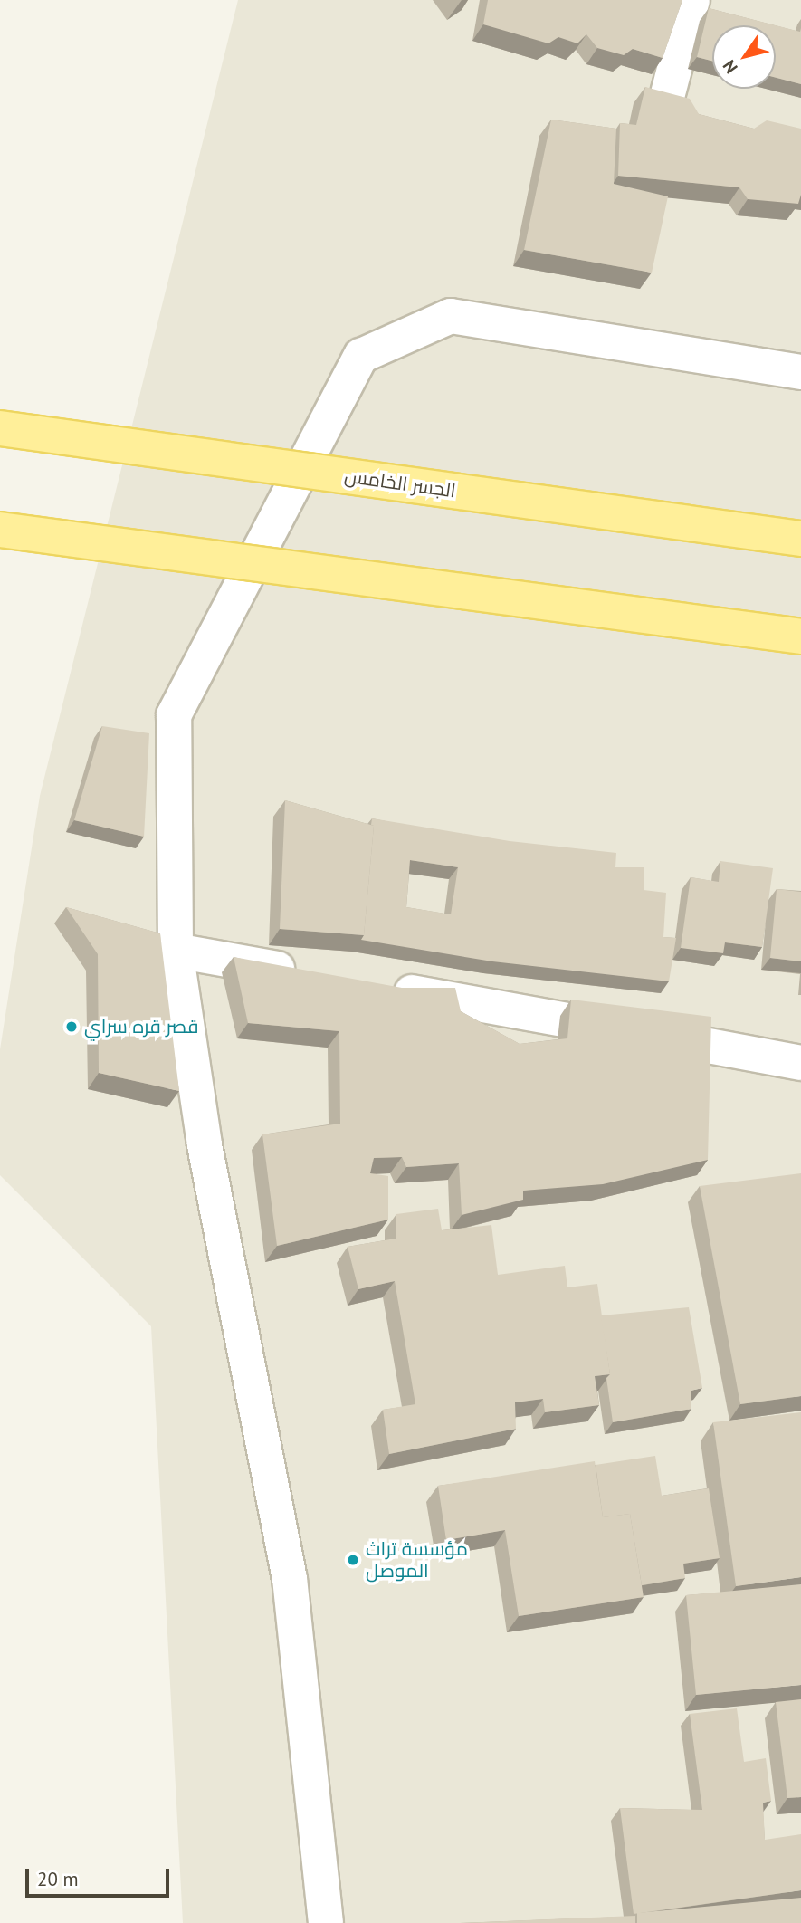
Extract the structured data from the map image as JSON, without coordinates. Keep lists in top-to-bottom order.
{
  "streets": {
    "main road": ["الجسر الخامس"]
  },
  "places": ["قصر قره سراي", "مؤسسة تراث الموصل"],
  "scale_bar": "20 m",
  "north": "bottom left"
}
